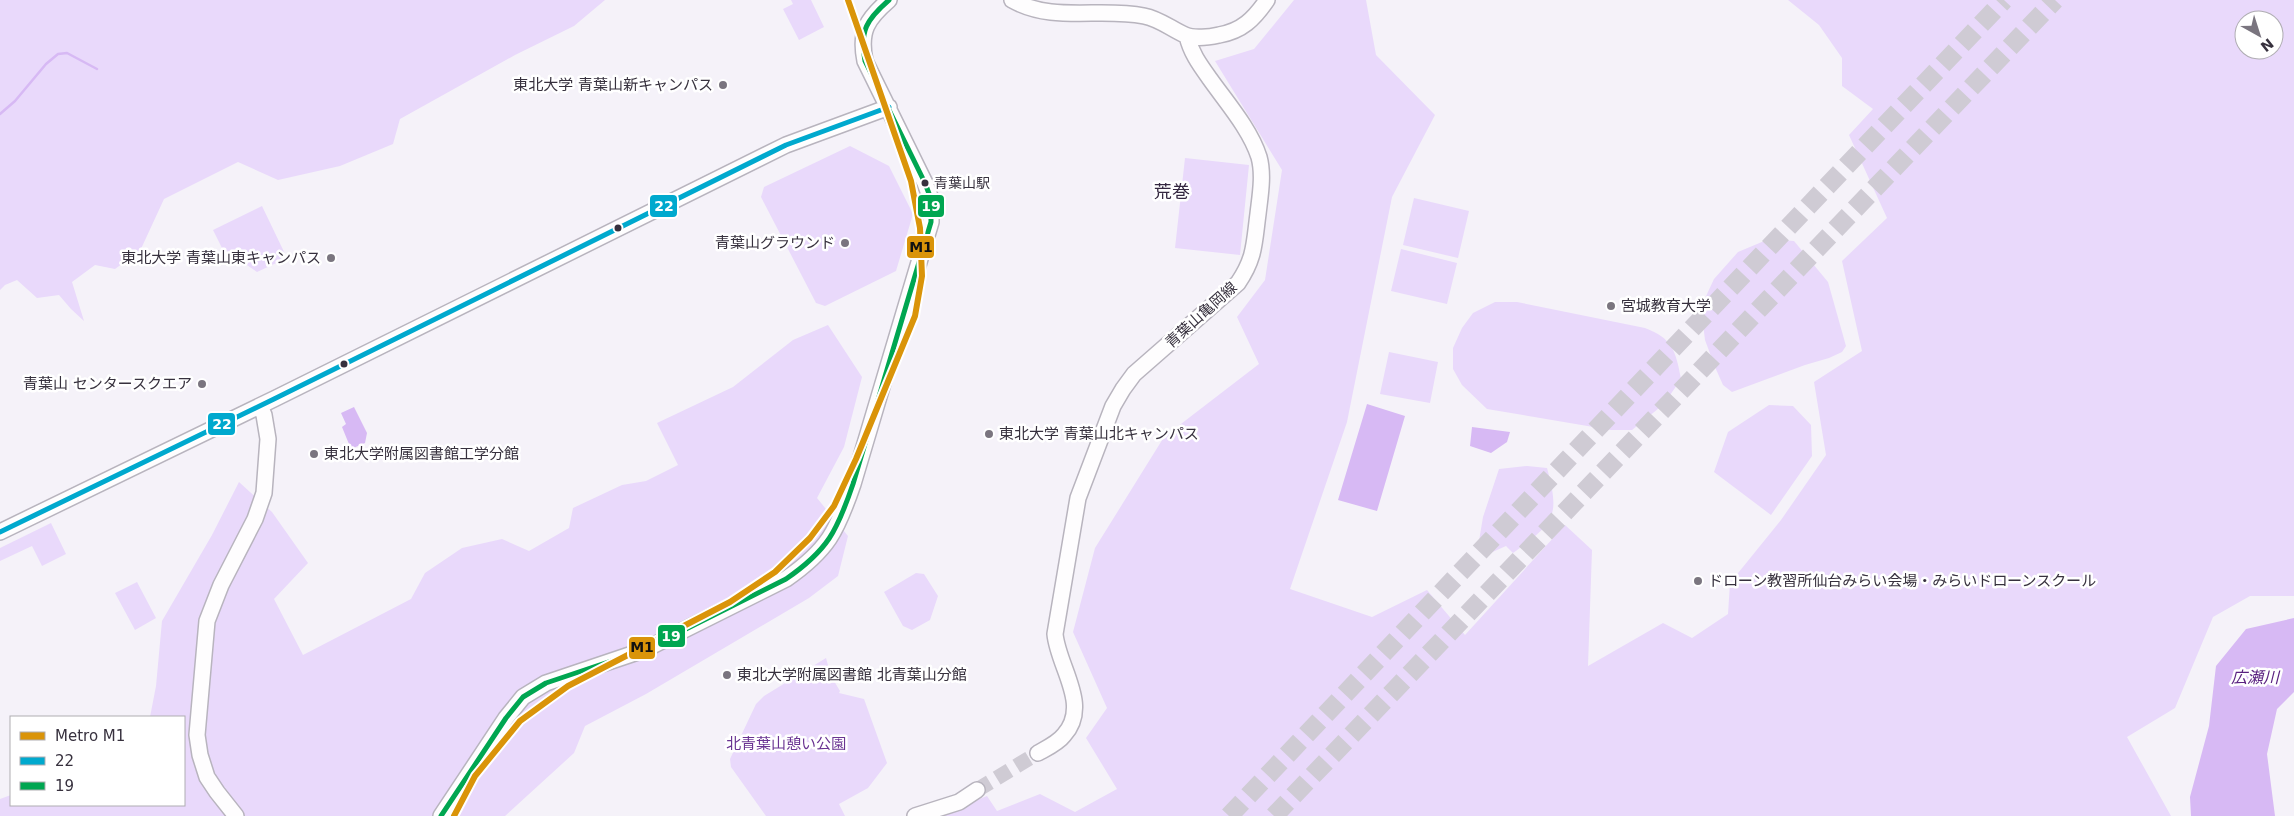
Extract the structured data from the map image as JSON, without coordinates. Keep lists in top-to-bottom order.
{
  "streets": {
    "street": ["青葉山亀岡線"]
  },
  "districts": ["荒巻"],
  "water": ["広瀬川"],
  "parks": ["北青葉山憩い公園"],
  "places": [
    "東北大学 青葉山新キャンパス",
    "青葉山駅",
    "青葉山グラウンド",
    "東北大学 青葉山東キャンパス",
    "宮城教育大学",
    "青葉山 センタースクエア",
    "東北大学 青葉山北キャンパス",
    "東北大学附属図書館工学分館",
    "ドローン教習所仙台みらい会場・みらいドローンスクール",
    "東北大学附属図書館 北青葉山分館"
  ],
  "lines": ["metro line M1", "transit line 19", "transit line 22"],
  "legend": ["Metro M1", "22", "19"],
  "north": "bottom right"
}
